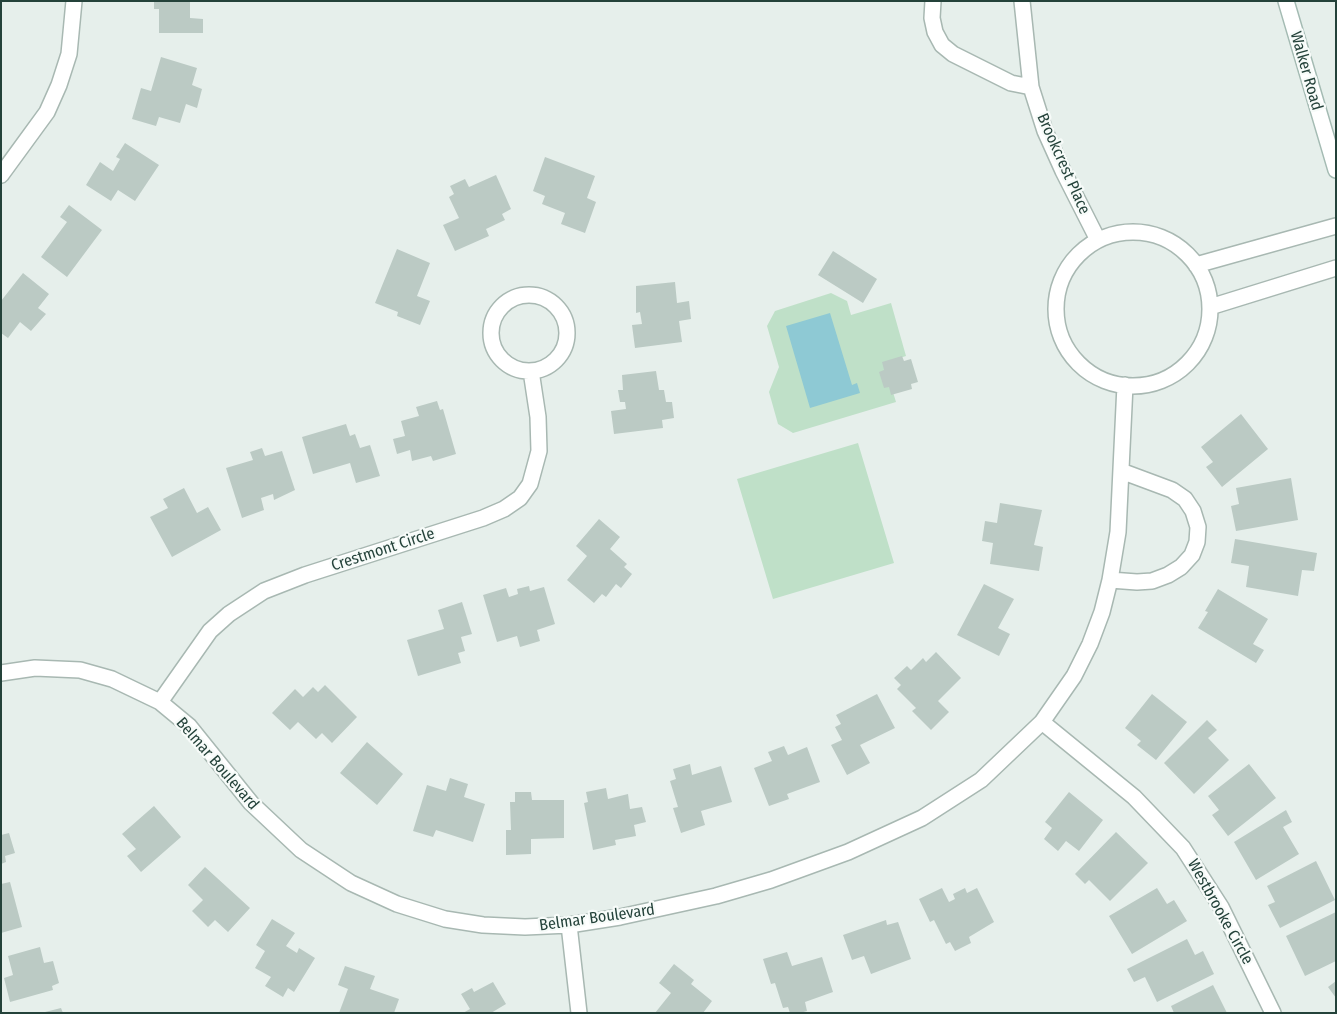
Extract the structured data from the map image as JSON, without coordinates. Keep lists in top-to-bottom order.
{
  "streets": {
    "street": [
      "Walker Road",
      "Brookcrest Place",
      "Crestmont Circle",
      "Belmar Boulevard",
      "Westbrooke Circle"
    ]
  },
  "crossings": [
    ["Brookcrest Place", "Belmar Boulevard"],
    ["Crestmont Circle", "Belmar Boulevard"],
    ["Belmar Boulevard", "Westbrooke Circle"]
  ]
}
